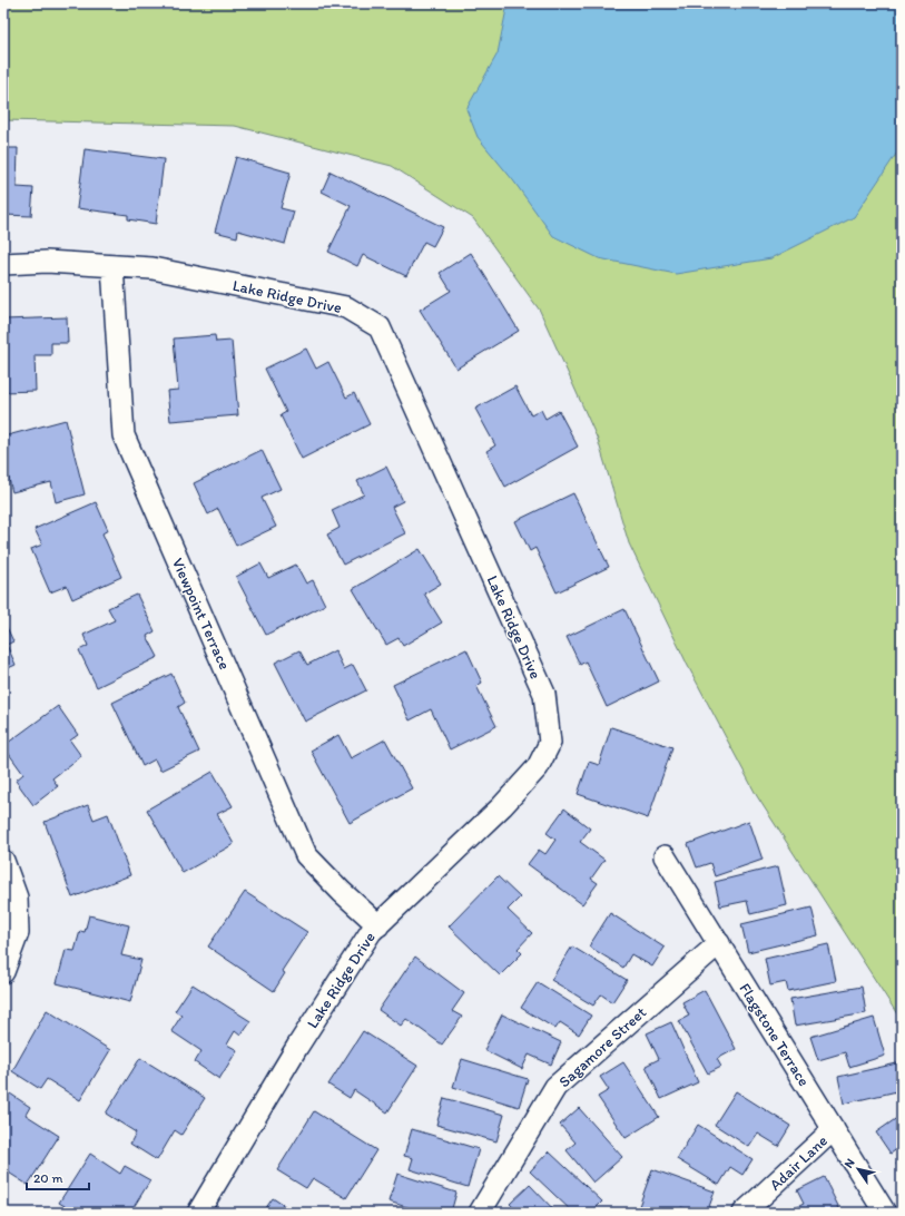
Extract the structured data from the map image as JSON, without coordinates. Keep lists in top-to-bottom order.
{
  "streets": {
    "street": [
      "Lake Ridge Drive",
      "Viewpoint Terrace",
      "Flagstone Terrace",
      "Sagamore Street",
      "Adair Lane"
    ]
  },
  "crossings": [
    ["Lake Ridge Drive", "Viewpoint Terrace"],
    ["Flagstone Terrace", "Sagamore Street"],
    ["Flagstone Terrace", "Adair Lane"]
  ],
  "scale_bar": "20 m",
  "north": "top left"
}
